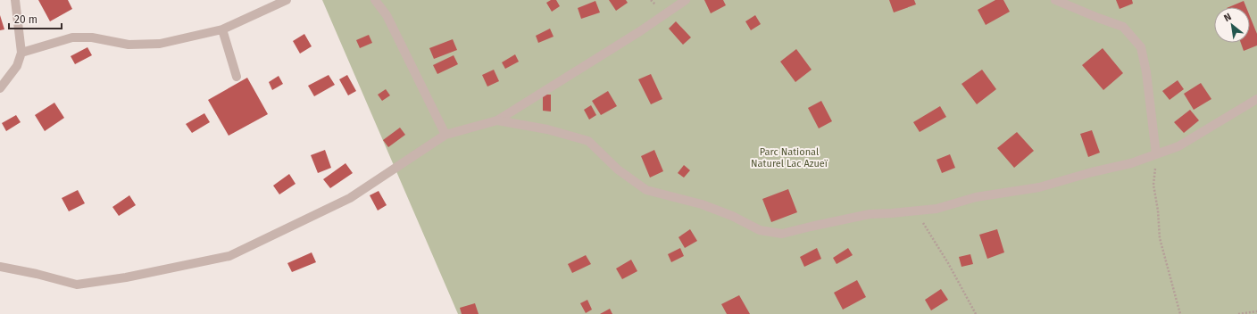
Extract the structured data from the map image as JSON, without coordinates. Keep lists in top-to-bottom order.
{
  "parks": ["Parc National Naturel Lac Azueï"],
  "scale_bar": "20 m",
  "north": "top left"
}
